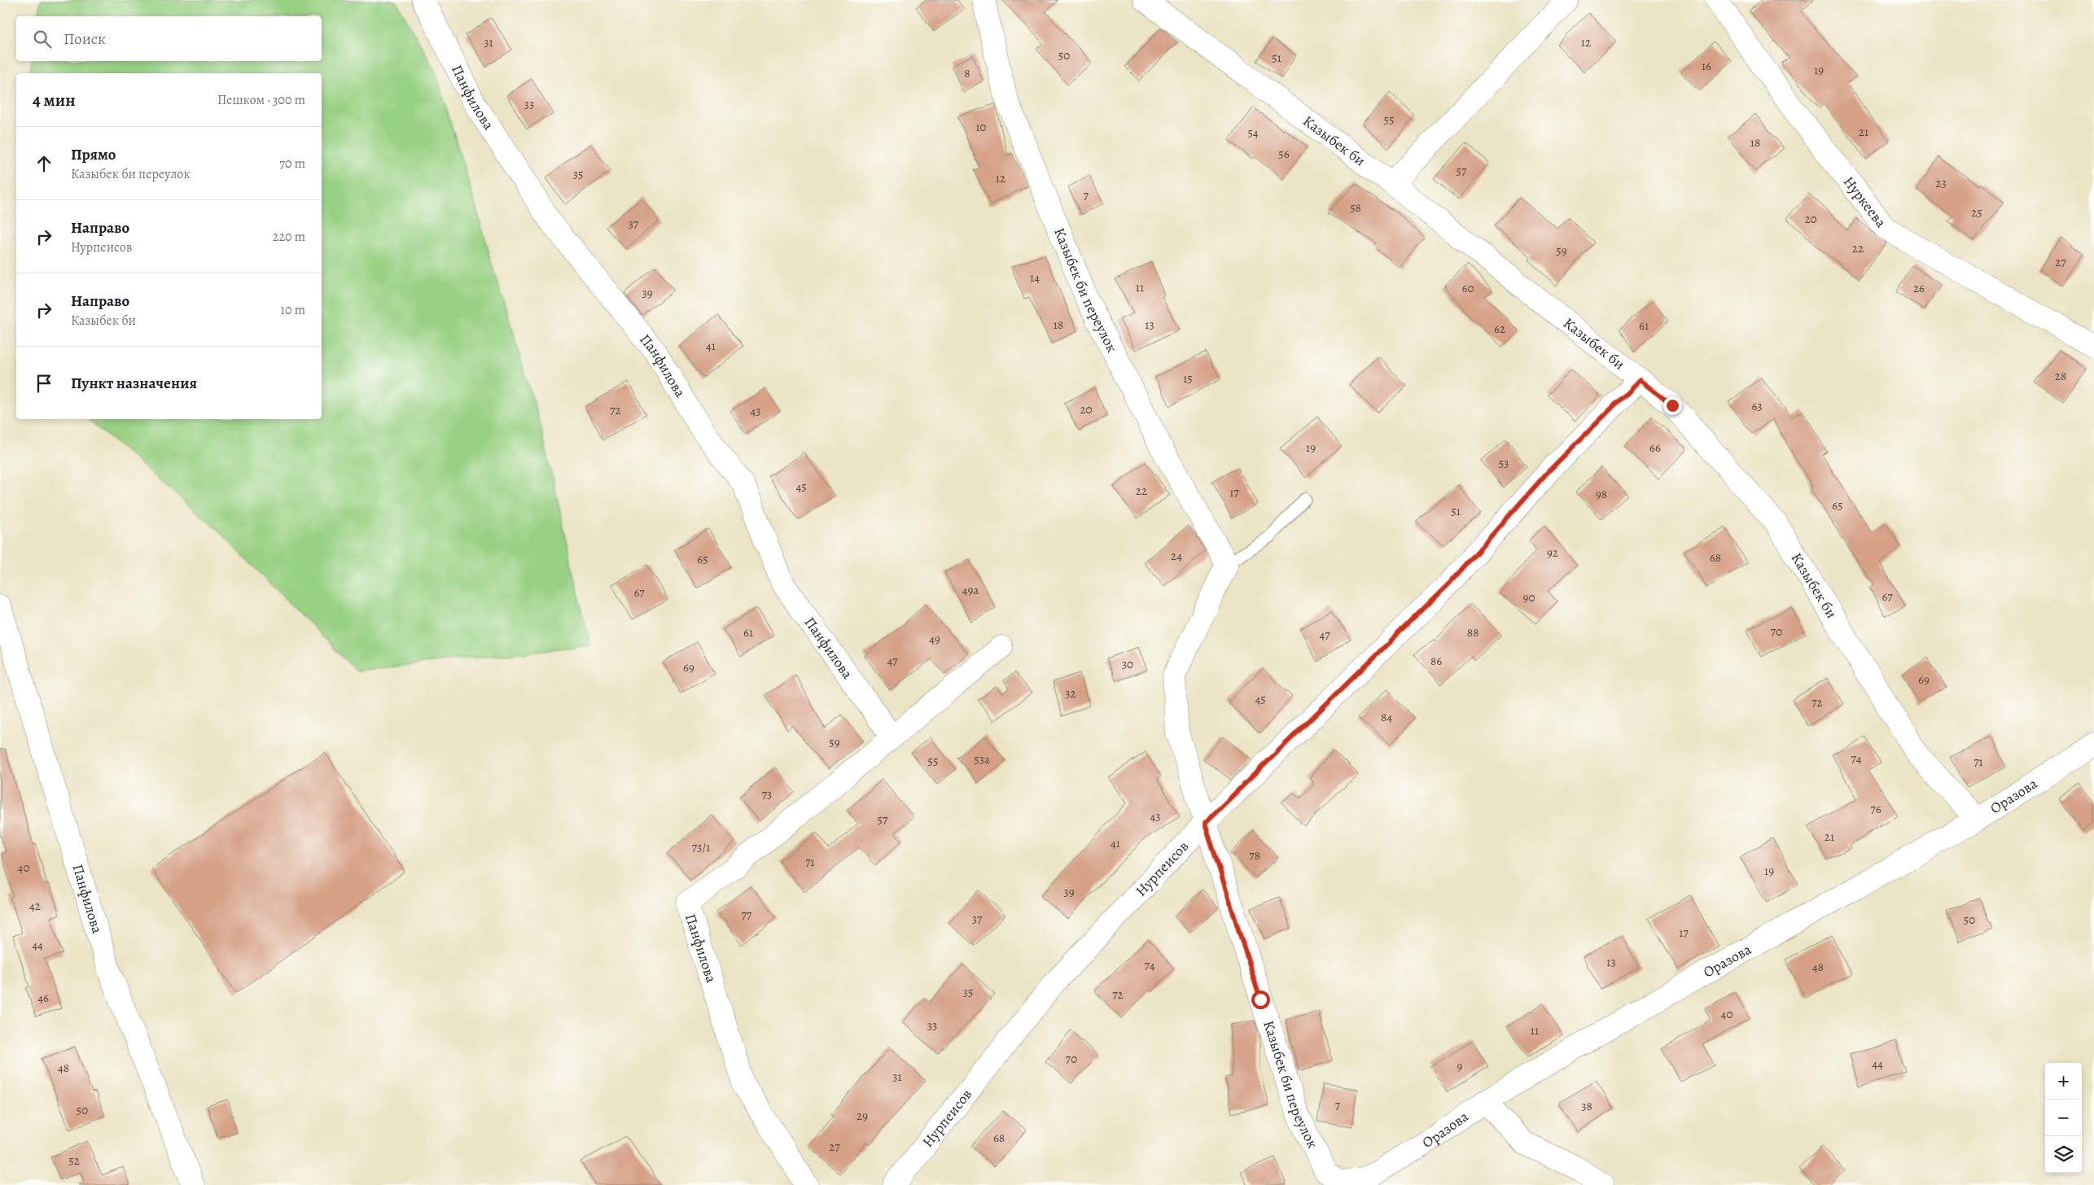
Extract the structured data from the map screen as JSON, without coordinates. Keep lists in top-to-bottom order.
{
  "streets": {
    "street": [
      "Панфилова",
      "Казыбек би",
      "Нуркеева",
      "Казыбек би переулок",
      "Оразова",
      "Нурпеисов"
    ]
  },
  "crossings": [
    ["Казыбек би", "Оразова"],
    ["Казыбек би", "Нурпеисов"],
    ["Казыбек би переулок", "Оразова"],
    ["Казыбек би переулок", "Нурпеисов"]
  ],
  "house_numbers": [
    "31",
    "12",
    "50",
    "51",
    "16",
    "19",
    "8",
    "33",
    "55",
    "10",
    "21",
    "54",
    "18",
    "56",
    "57",
    "35",
    "12",
    "23",
    "7",
    "58",
    "25",
    "20",
    "37",
    "22",
    "59",
    "27",
    "14",
    "11",
    "60",
    "26",
    "39",
    "18",
    "13",
    "61",
    "62",
    "41",
    "28",
    "15",
    "63",
    "20",
    "72",
    "43",
    "19",
    "66",
    "53",
    "45",
    "22",
    "17",
    "98",
    "65",
    "51",
    "92",
    "24",
    "68",
    "65",
    "49а",
    "67",
    "67",
    "90",
    "70",
    "61",
    "88",
    "47",
    "49",
    "47",
    "86",
    "30",
    "69",
    "69",
    "32",
    "45",
    "72",
    "84",
    "59",
    "74",
    "53а",
    "55",
    "71",
    "73",
    "76",
    "43",
    "57",
    "21",
    "41",
    "73/1",
    "78",
    "71",
    "40",
    "19",
    "39",
    "42",
    "77",
    "37",
    "50",
    "17",
    "44",
    "13",
    "74",
    "48",
    "35",
    "72",
    "46",
    "40",
    "33",
    "11",
    "70",
    "44",
    "9",
    "48",
    "31",
    "7",
    "38",
    "50",
    "29",
    "68",
    "27",
    "52"
  ],
  "page": {
    "search": "Поиск",
    "heading": ["4 мин", "Пешком · 300 m"],
    "list": [
      ["Прямо", "Казыбек би переулок", "70 m"],
      ["Направо", "Нурпеисов", "220 m"],
      ["Направо", "Казыбек би", "10 m"],
      "Пункт назначения"
    ],
    "map_buttons": ["+", "−"]
  }
}
